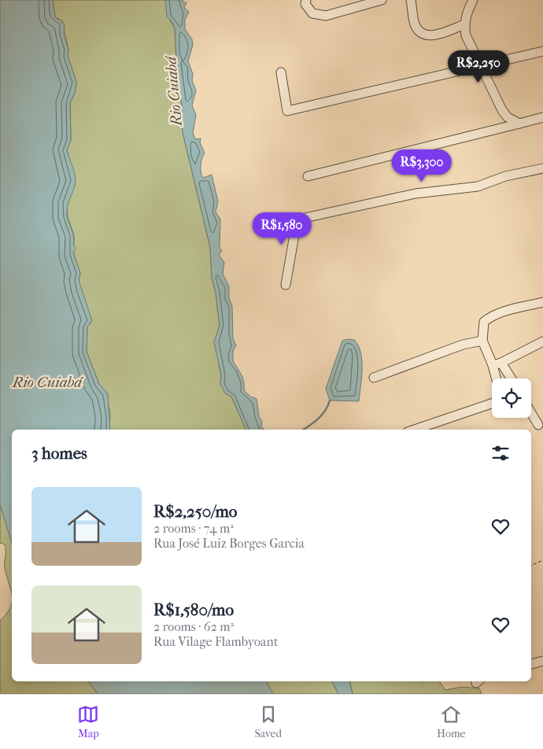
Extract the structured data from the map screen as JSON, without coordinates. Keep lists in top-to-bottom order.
{
  "water": ["Rio Cuiabá"],
  "page": {
    "price": ["R$2,250", "R$3,300", "R$1,580"],
    "heading": "3 homes",
    "list": [
      {
        "name": "R$2,250/mo",
        "note": "2 rooms · 74 m² · Rua José Luiz Borges Garcia"
      },
      {
        "name": "R$1,580/mo",
        "note": "2 rooms · 62 m² · Rua Vilage Flambyoant"
      }
    ],
    "tabs": ["Map", "Saved", "Home"]
  }
}
